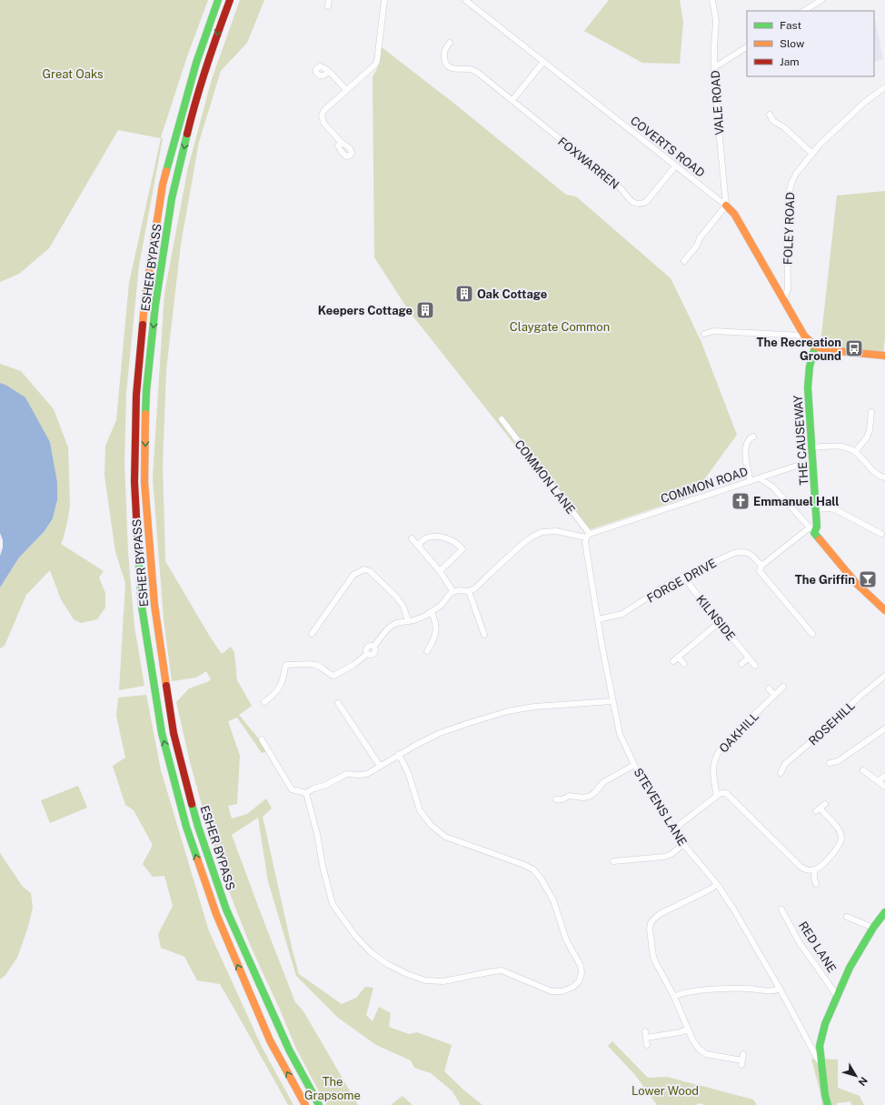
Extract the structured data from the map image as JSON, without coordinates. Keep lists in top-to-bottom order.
{
  "streets": {
    "main road": [
      "COVERTS ROAD",
      "ESHER BYPASS",
      "THE CAUSEWAY",
      "COMMON ROAD",
      "RED LANE"
    ],
    "street": [
      "VALE ROAD",
      "FOXWARREN",
      "FOLEY ROAD",
      "COMMON LANE",
      "FORGE DRIVE",
      "KILNSIDE",
      "ROSEHILL",
      "OAKHILL",
      "STEVENS LANE"
    ]
  },
  "crossings": [
    ["VALE ROAD", "COVERTS ROAD"],
    ["COVERTS ROAD", "FOXWARREN"],
    ["COVERTS ROAD", "FOLEY ROAD"],
    ["COVERTS ROAD", "THE CAUSEWAY"],
    ["THE CAUSEWAY", "COMMON ROAD"],
    ["COMMON LANE", "COMMON ROAD"],
    ["COMMON LANE", "STEVENS LANE"],
    ["COMMON ROAD", "STEVENS LANE"],
    ["FORGE DRIVE", "KILNSIDE"],
    ["FORGE DRIVE", "STEVENS LANE"],
    ["STEVENS LANE", "RED LANE"]
  ],
  "parks": [
    "Great Oaks",
    "Claygate Common",
    "The Grapsome",
    "Lower Wood"
  ],
  "places": {
    "building": ["Oak Cottage", "Keepers Cottage"],
    "bus stop": ["The Recreation Ground"],
    "church": ["Emmanuel Hall"],
    "bar": ["The Griffin"]
  },
  "legend": ["Fast", "Slow", "Jam"],
  "north": "bottom right"
}
